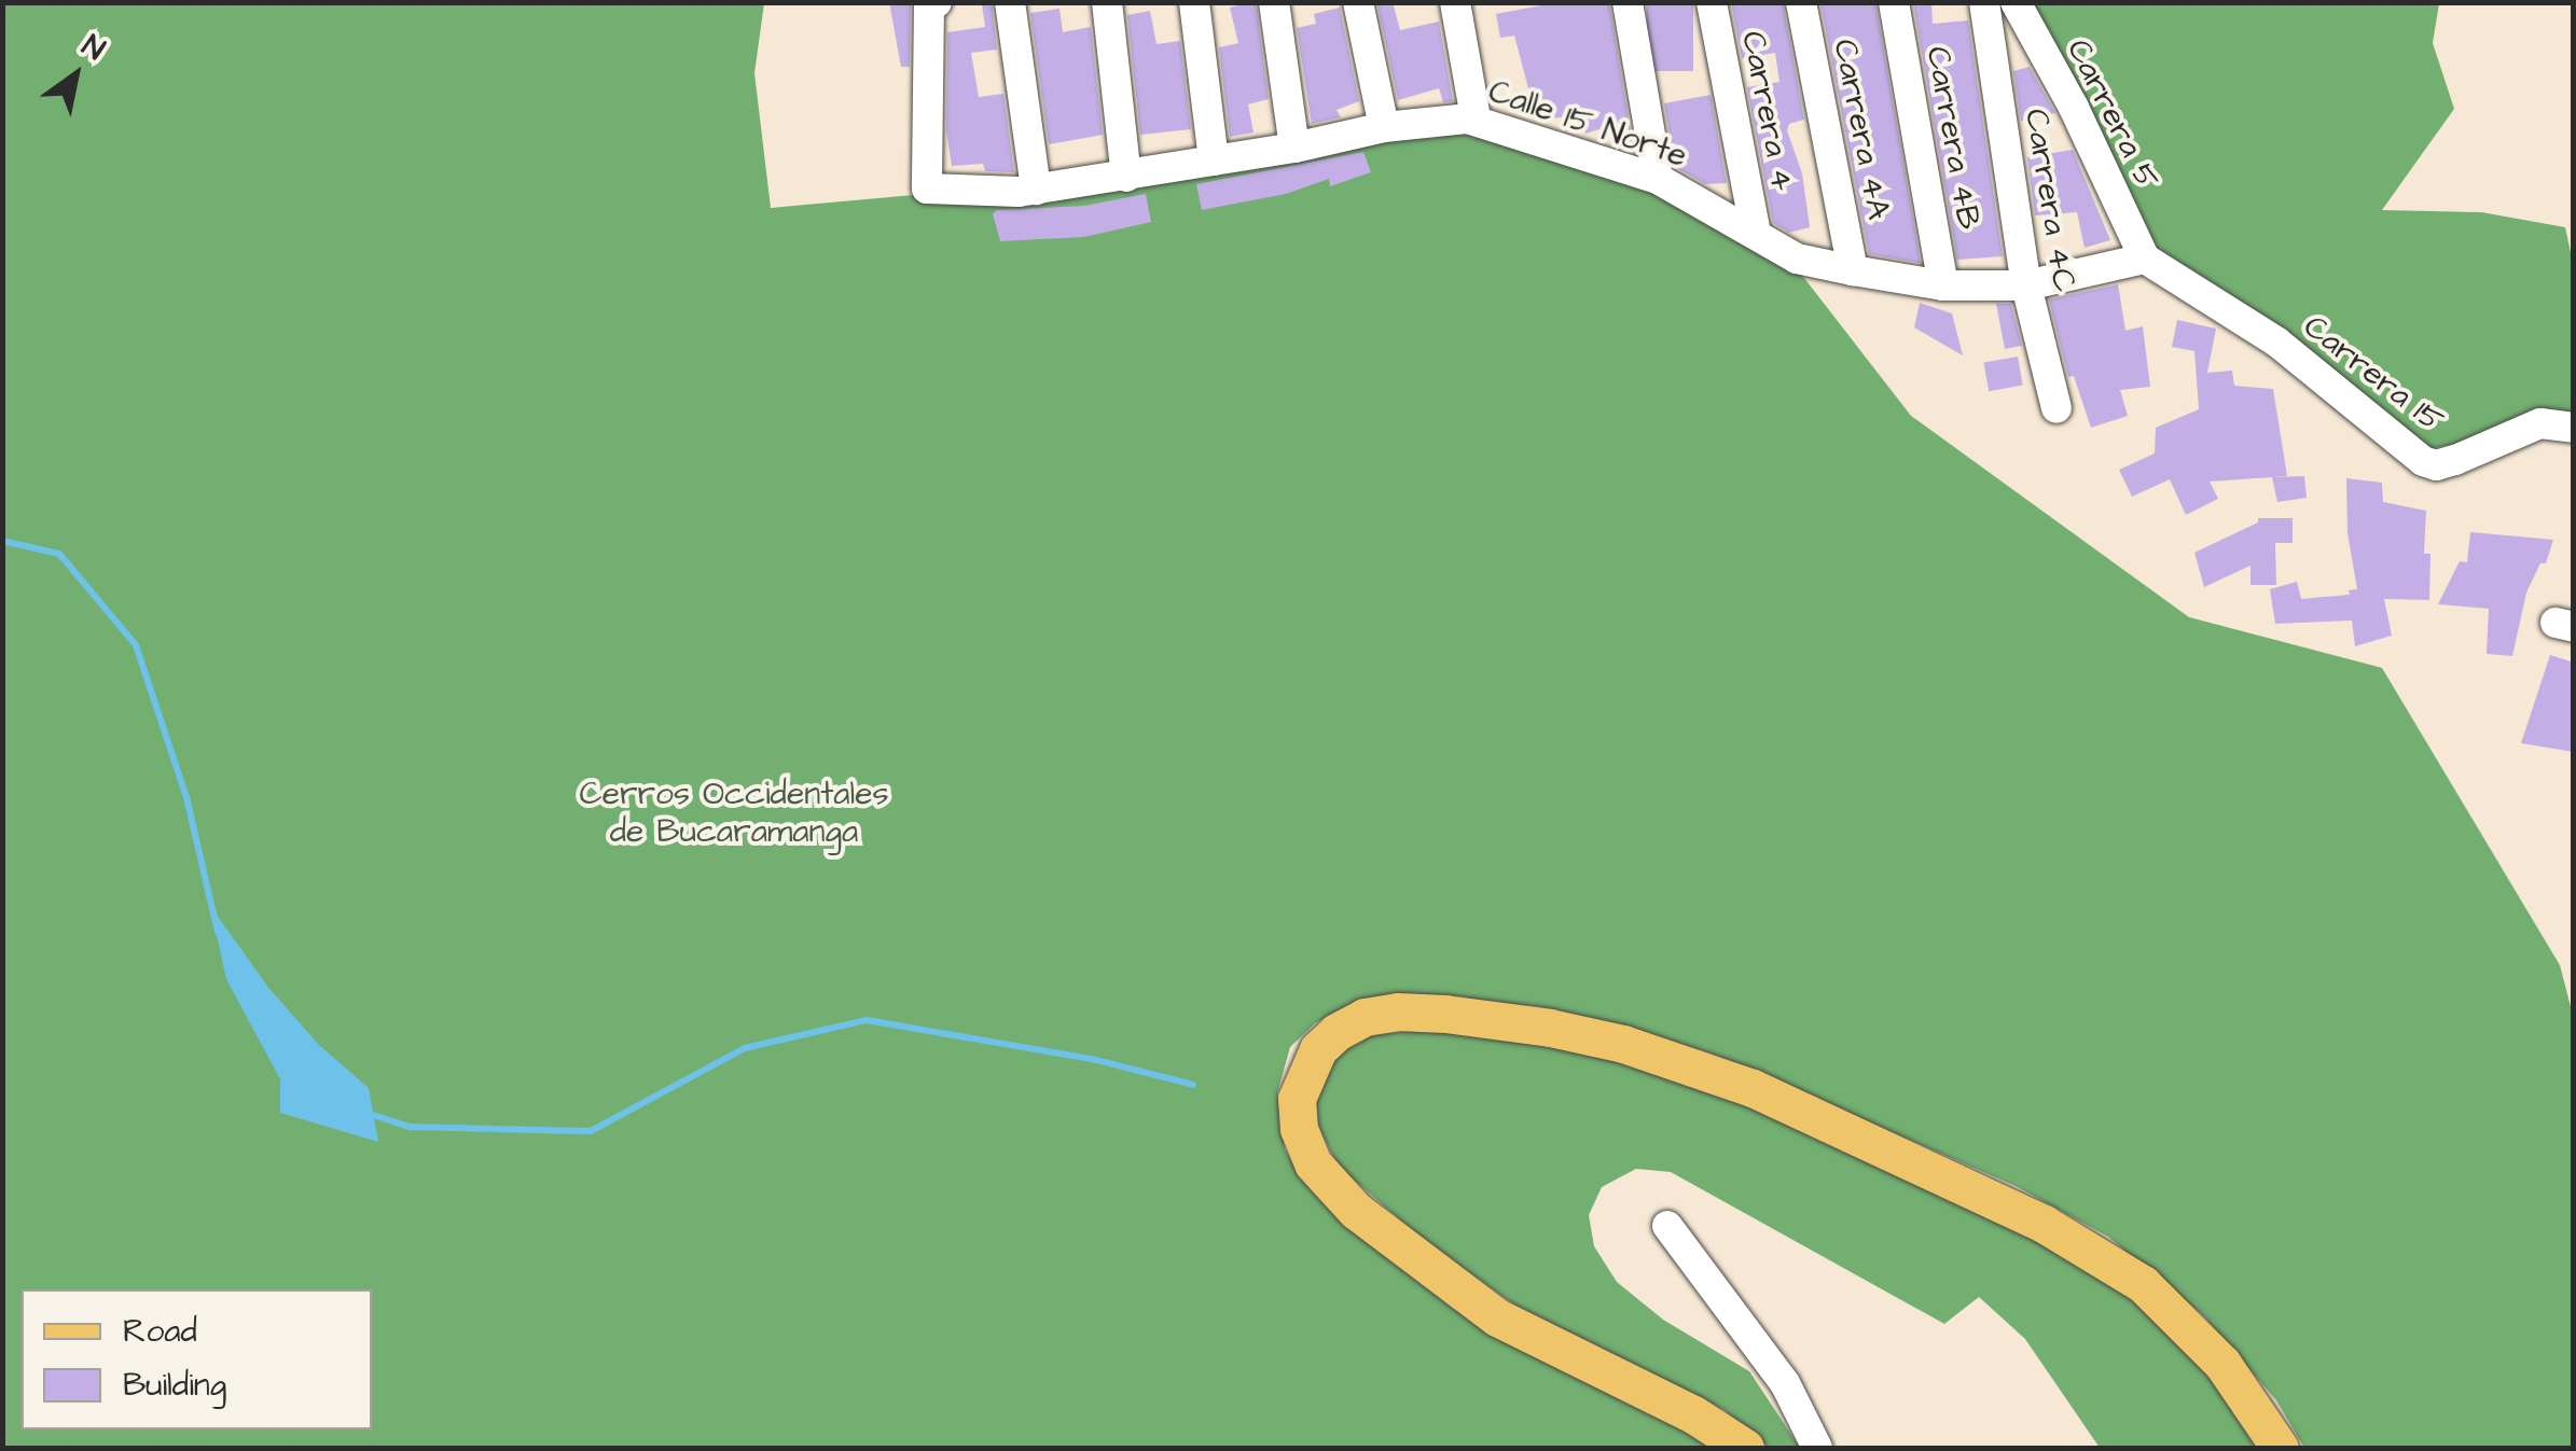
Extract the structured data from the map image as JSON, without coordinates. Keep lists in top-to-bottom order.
{
  "streets": {
    "street": [
      "Carrera 4",
      "Carrera 5",
      "Calle 15 Norte",
      "Carrera 4A",
      "Carrera 4B",
      "Carrera 4C",
      "Carrera 15"
    ]
  },
  "crossings": [
    ["Carrera 4", "Calle 15 Norte"],
    ["Carrera 5", "Calle 15 Norte"],
    ["Carrera 5", "Carrera 15"],
    ["Calle 15 Norte", "Carrera 4A"],
    ["Calle 15 Norte", "Carrera 4B"],
    ["Calle 15 Norte", "Carrera 4C"],
    ["Calle 15 Norte", "Carrera 15"]
  ],
  "parks": ["Cerros Occidentales de Bucaramanga"],
  "legend": ["Road", "Building"],
  "north": "top right"
}
